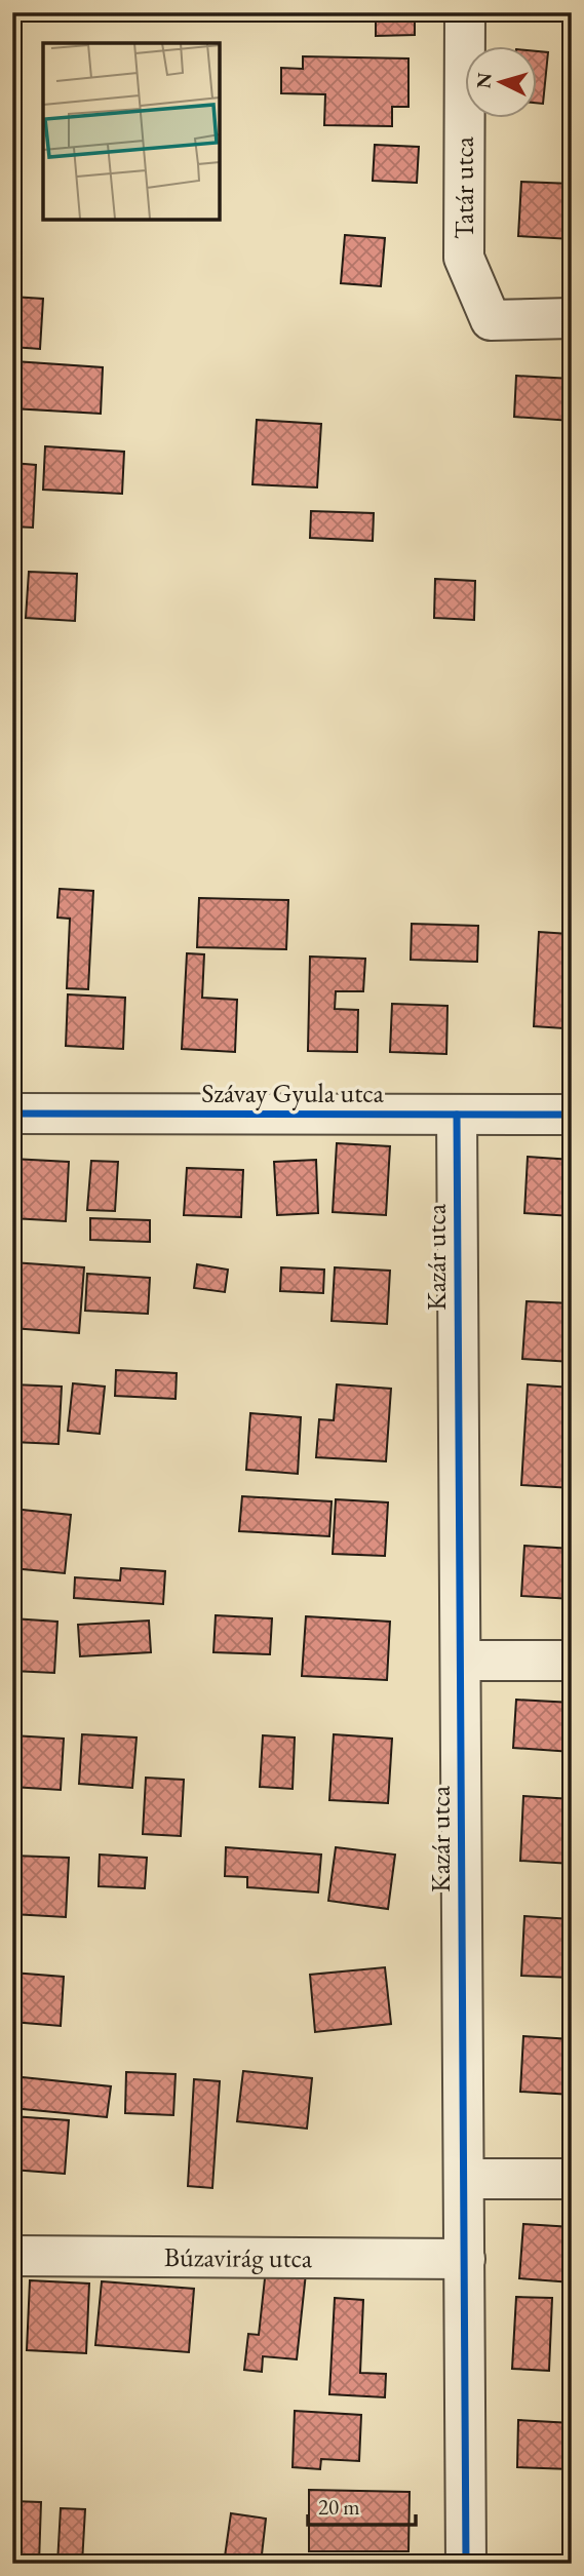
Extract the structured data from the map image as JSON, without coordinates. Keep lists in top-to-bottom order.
{
  "streets": {
    "street": [
      "Tatár utca",
      "Szávay Gyula utca",
      "Kazár utca",
      "Búzavirág utca"
    ]
  },
  "crossings": [
    ["Szávay Gyula utca", "Kazár utca"],
    ["Kazár utca", "Búzavirág utca"]
  ],
  "scale_bar": "20 m",
  "north": "left"
}
